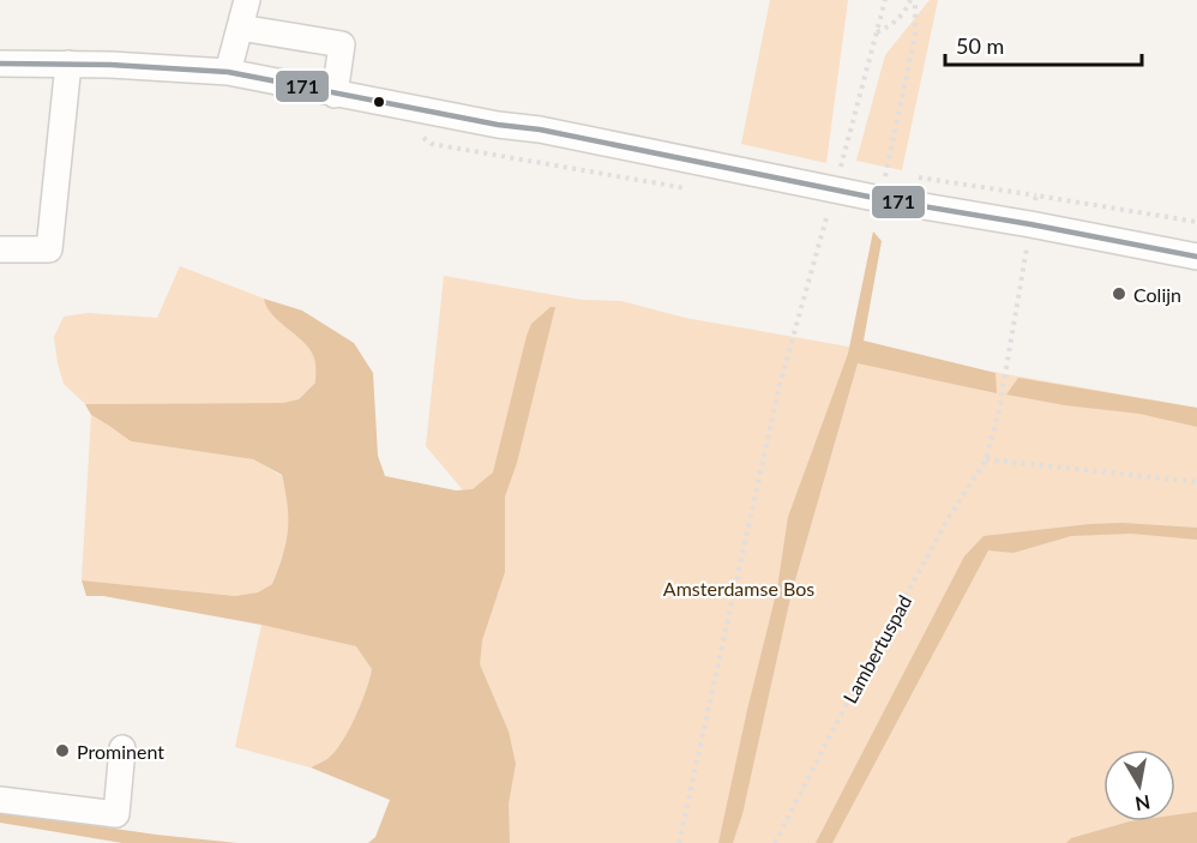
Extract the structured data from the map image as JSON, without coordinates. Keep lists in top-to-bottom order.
{
  "streets": {
    "path": ["Lambertuspad"]
  },
  "parks": ["Amsterdamse Bos"],
  "places": ["Colijn", "Prominent"],
  "lines": ["transit line 171"],
  "scale_bar": "50 m",
  "north": "bottom"
}
